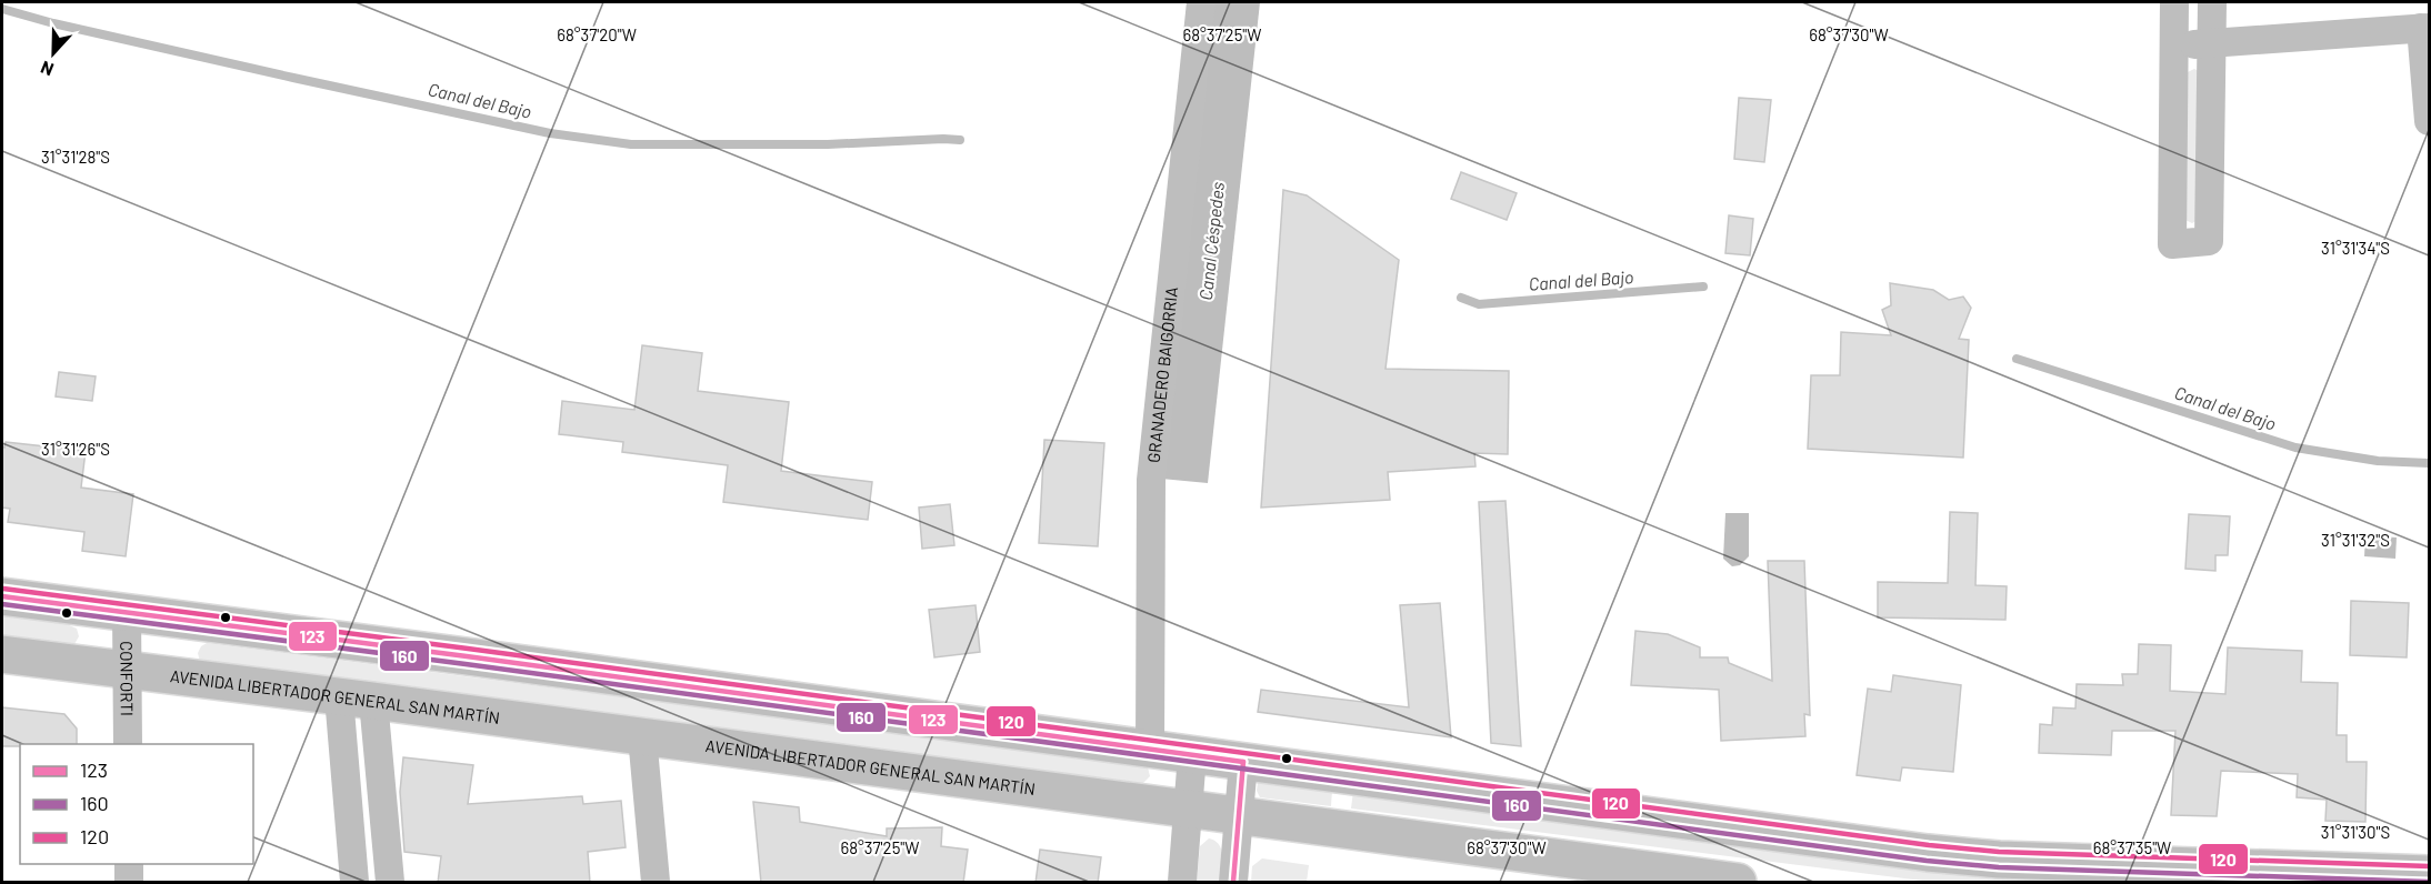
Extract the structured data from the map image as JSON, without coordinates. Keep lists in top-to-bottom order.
{
  "streets": {
    "main road": ["AVENIDA LIBERTADOR GENERAL SAN MARTÍN"],
    "street": ["GRANADERO BAIGORRIA", "CONFORTI"]
  },
  "crossings": [
    ["CONFORTI", "AVENIDA LIBERTADOR GENERAL SAN MARTÍN"]
  ],
  "water": ["Canal del Bajo", "Canal Céspedes"],
  "lines": ["transit line 120", "transit line 123", "transit line 160"],
  "legend": ["123", "160", "120"],
  "north": "bottom",
  "coordinates": [
    "68°37'20\"W",
    "68°37'25\"W",
    "68°37'30\"W",
    "31°31'28\"S",
    "31°31'34\"S",
    "31°31'26\"S",
    "31°31'32\"S",
    "31°31'30\"S",
    "68°37'35\"W"
  ]
}
